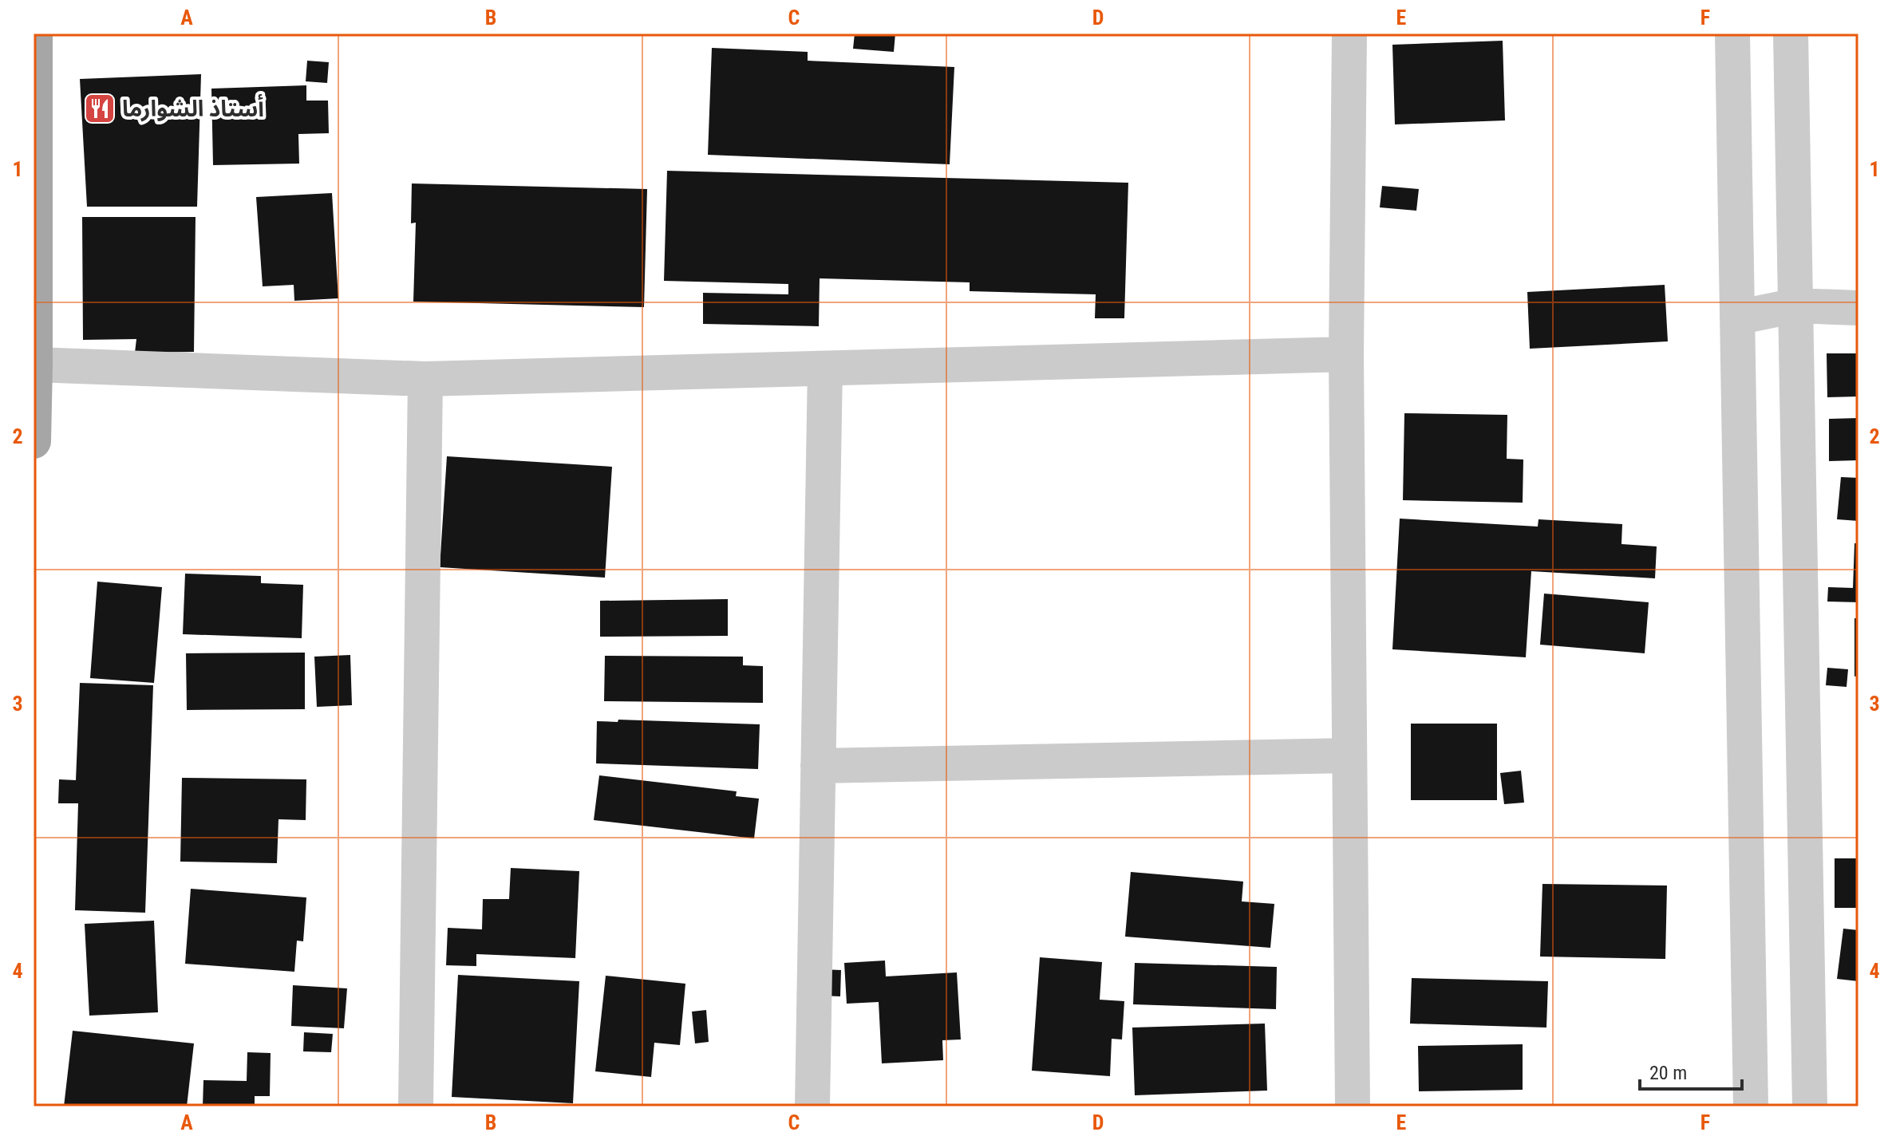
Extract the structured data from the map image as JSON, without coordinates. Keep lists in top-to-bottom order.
{
  "places": {
    "restaurant": ["أستاذ الشوارما"]
  },
  "scale_bar": "20 m",
  "grid": {
    "columns": [
      "A",
      "B",
      "C",
      "D",
      "E",
      "F"
    ],
    "rows": [
      "1",
      "2",
      "3",
      "4"
    ]
  }
}
